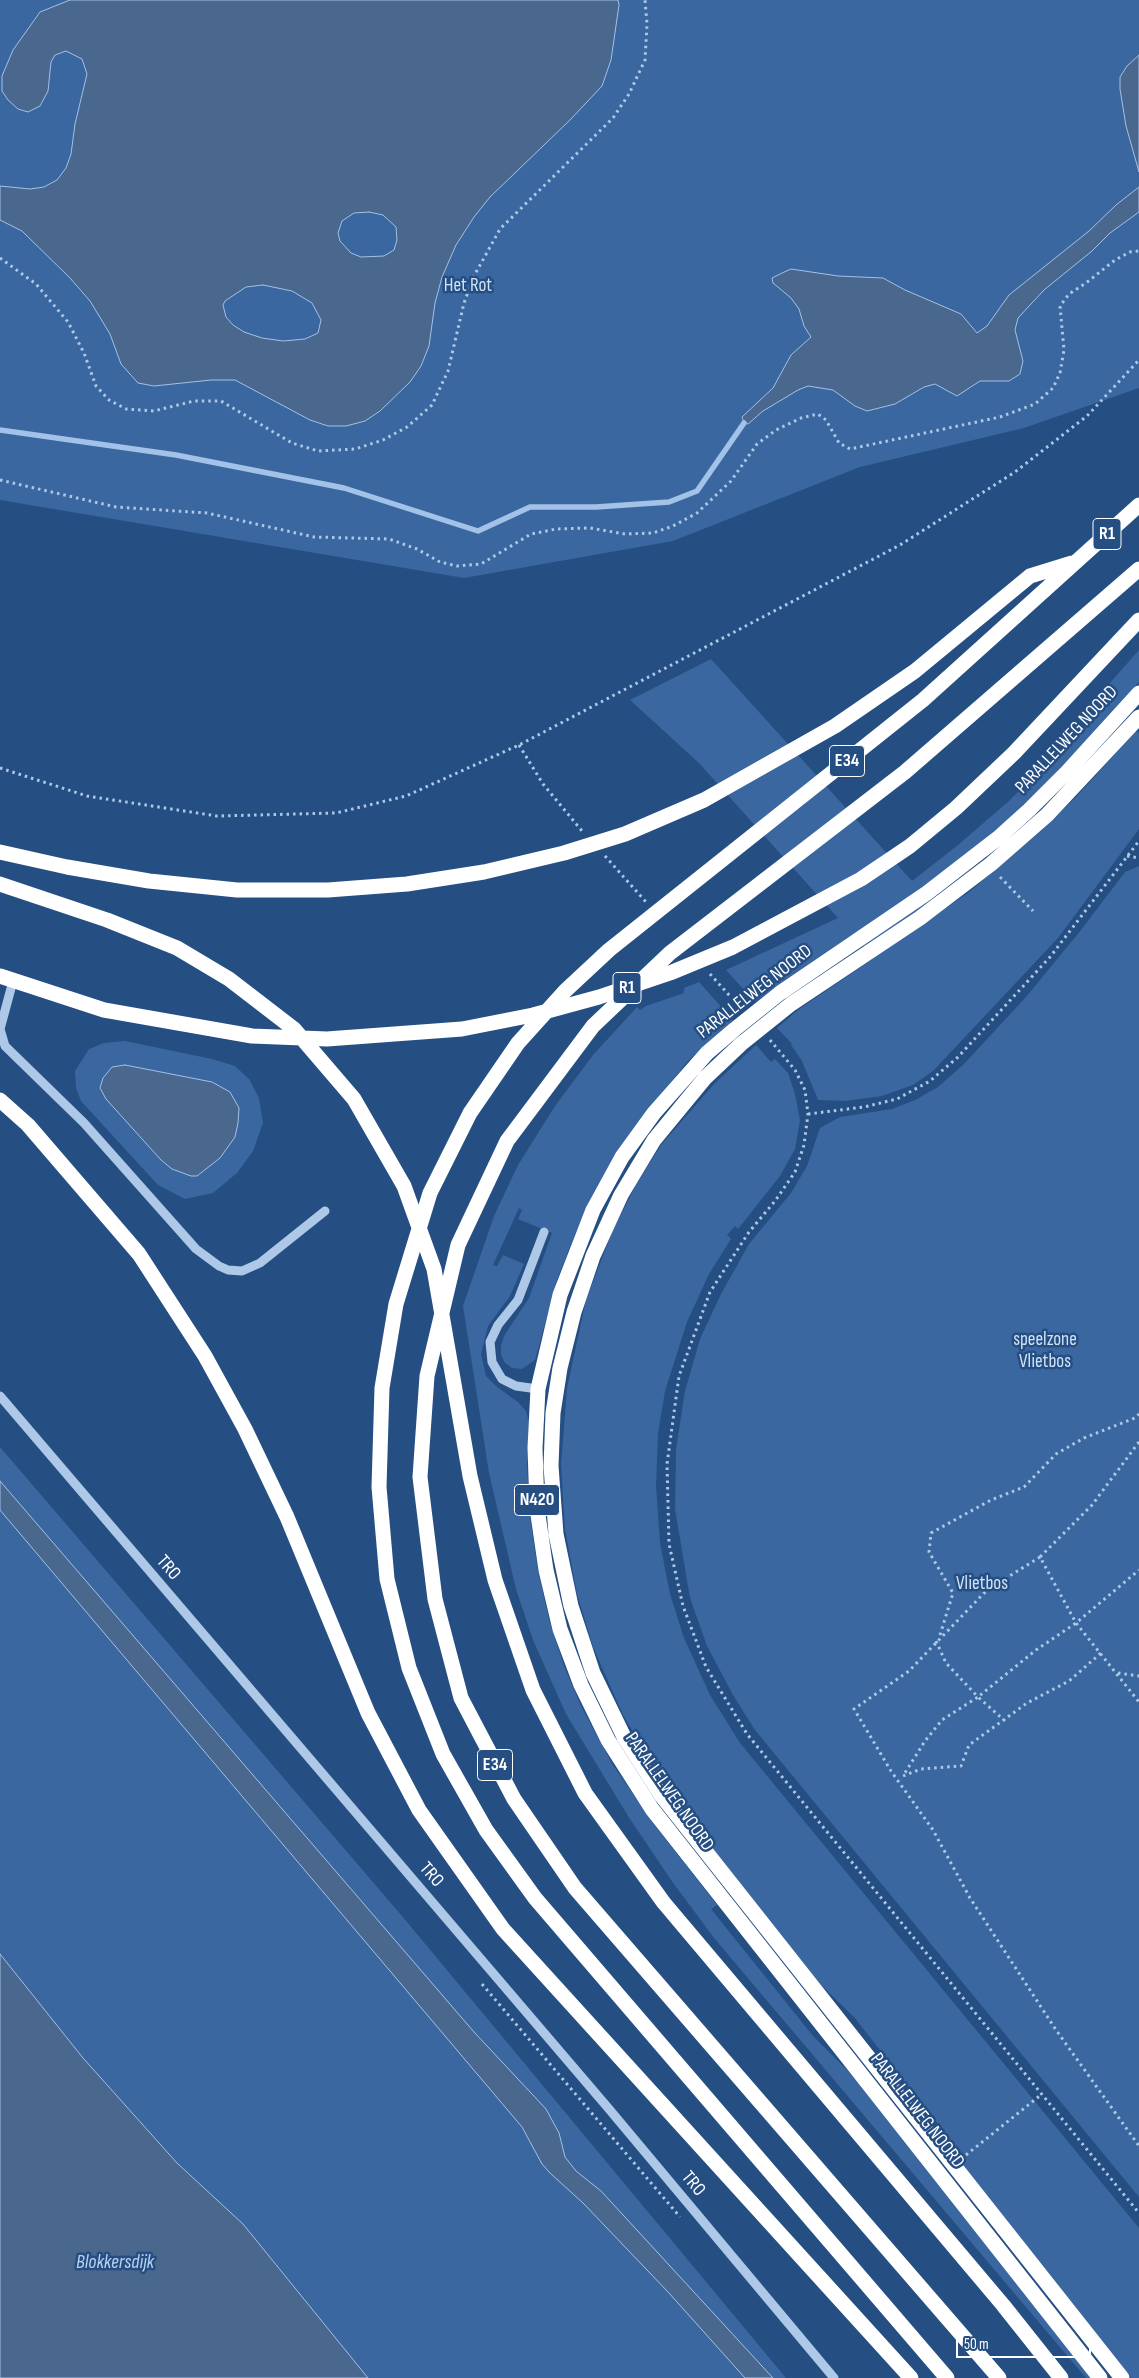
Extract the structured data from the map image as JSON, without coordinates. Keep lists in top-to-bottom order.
{
  "streets": {
    "highway": [
      "R1",
      "PARALLELWEG NOORD",
      "E34",
      "N420"
    ],
    "lane": ["TRO"]
  },
  "crossings": [
    ["R1", "E34"]
  ],
  "water": ["Blokkersdijk"],
  "parks": ["Het Rot", "speelzone Vlietbos", "Vlietbos"],
  "scale_bar": "50 m"
}
